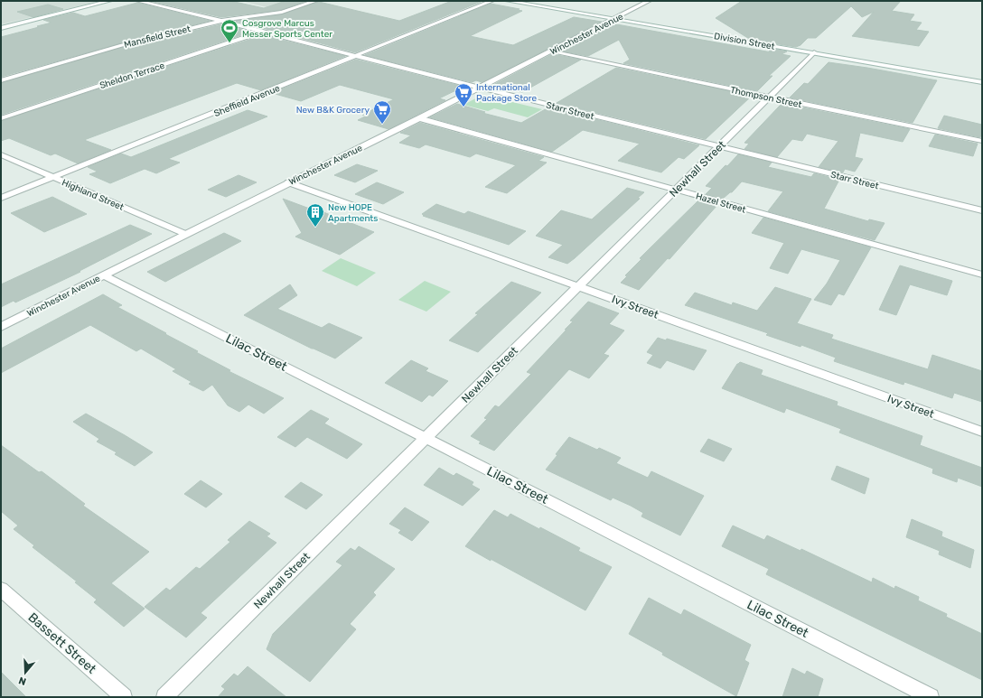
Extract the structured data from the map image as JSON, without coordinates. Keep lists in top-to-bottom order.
{
  "streets": {
    "street": [
      "Winchester Avenue",
      "Mansfield Street",
      "Division Street",
      "Sheldon Terrace",
      "Thompson Street",
      "Sheffield Avenue",
      "Starr Street",
      "Newhall Street",
      "Highland Street",
      "Hazel Street",
      "Ivy Street",
      "Lilac Street",
      "Bassett Street"
    ]
  },
  "crossings": [
    ["Winchester Avenue", "Division Street"],
    ["Winchester Avenue", "Thompson Street"],
    ["Winchester Avenue", "Starr Street"],
    ["Winchester Avenue", "Highland Street"],
    ["Winchester Avenue", "Hazel Street"],
    ["Winchester Avenue", "Ivy Street"],
    ["Winchester Avenue", "Lilac Street"],
    ["Mansfield Street", "Starr Street"],
    ["Division Street", "Newhall Street"],
    ["Sheldon Terrace", "Starr Street"],
    ["Thompson Street", "Newhall Street"],
    ["Sheffield Avenue", "Starr Street"],
    ["Sheffield Avenue", "Highland Street"],
    ["Starr Street", "Newhall Street"],
    ["Newhall Street", "Hazel Street"],
    ["Newhall Street", "Ivy Street"],
    ["Newhall Street", "Lilac Street"]
  ],
  "places": {
    "sports": ["Cosgrove Marcus Messer Sports Center"],
    "supermarket": ["International Package Store", "New B&K Grocery"],
    "building": ["New HOPE Apartments"]
  },
  "north": "bottom"
}
